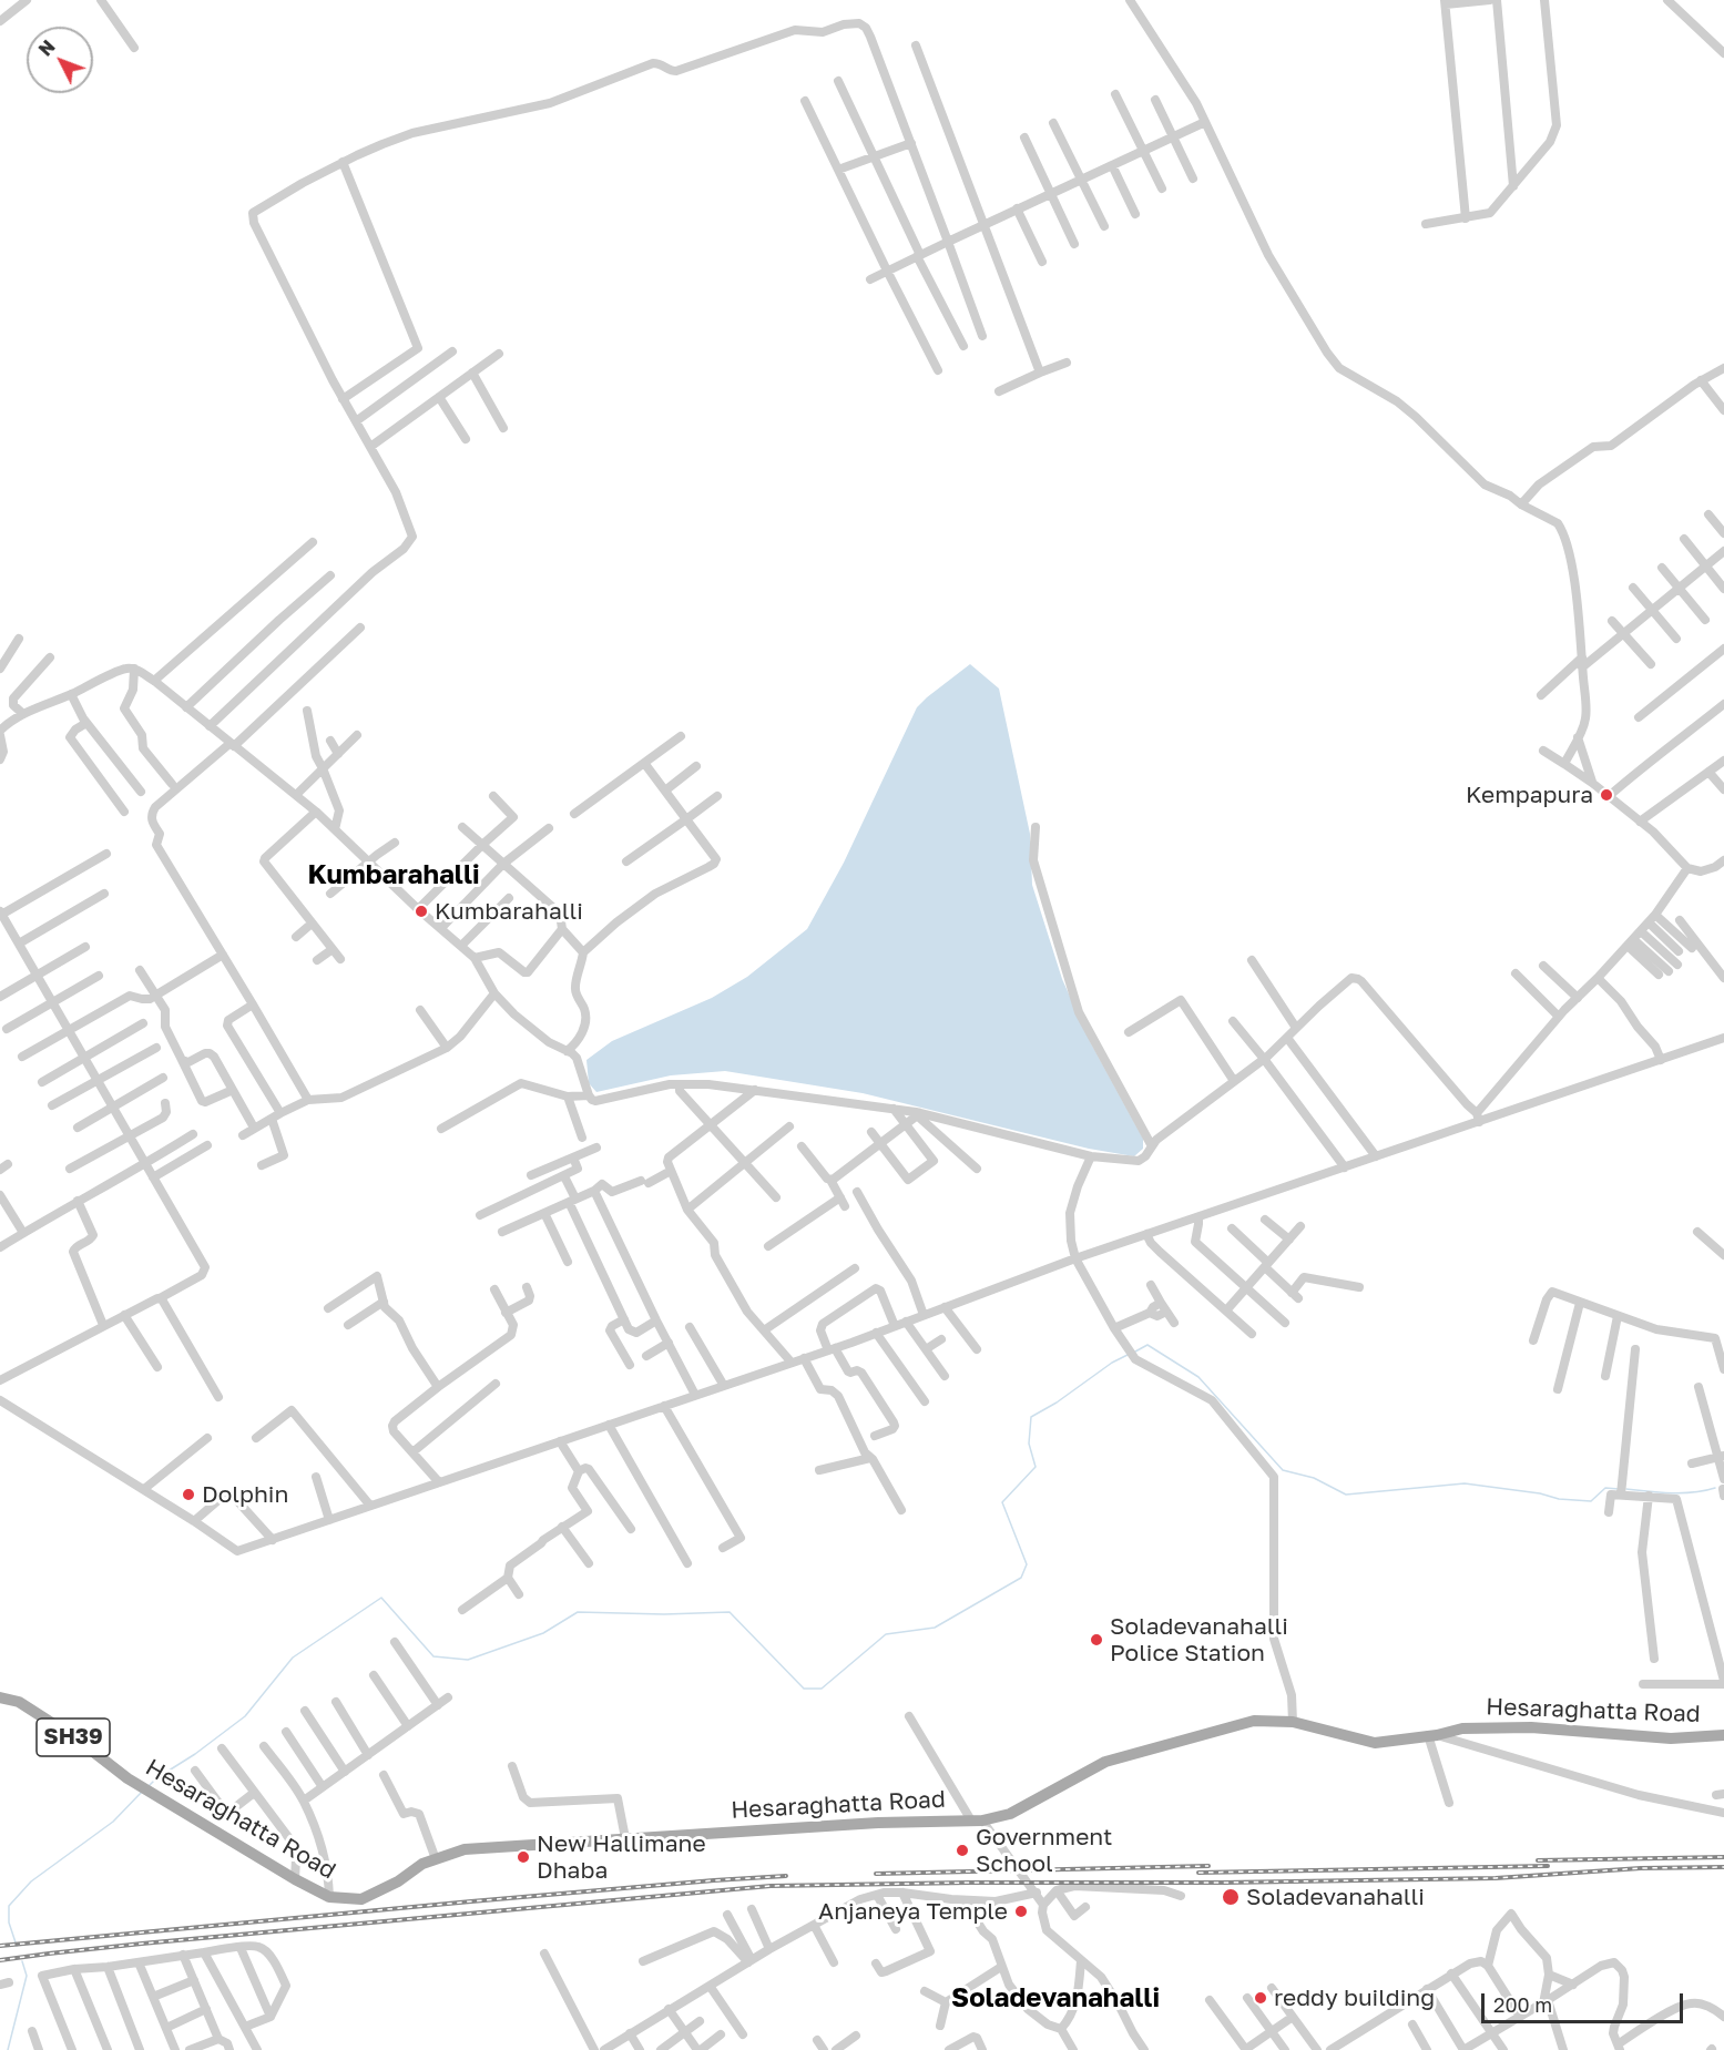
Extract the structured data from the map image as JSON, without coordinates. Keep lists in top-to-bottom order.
{
  "streets": {
    "main road": ["Hesaraghatta Road", "SH39"]
  },
  "districts": ["Kumbarahalli", "Soladevanahalli"],
  "places": [
    "Kempapura",
    "Kumbarahalli",
    "Dolphin",
    "Soladevanahalli Police Station",
    "Government School",
    "New Hallimane Dhaba",
    "Soladevanahalli",
    "Anjaneya Temple",
    "reddy building"
  ],
  "scale_bar": "200 m",
  "north": "top left"
}
